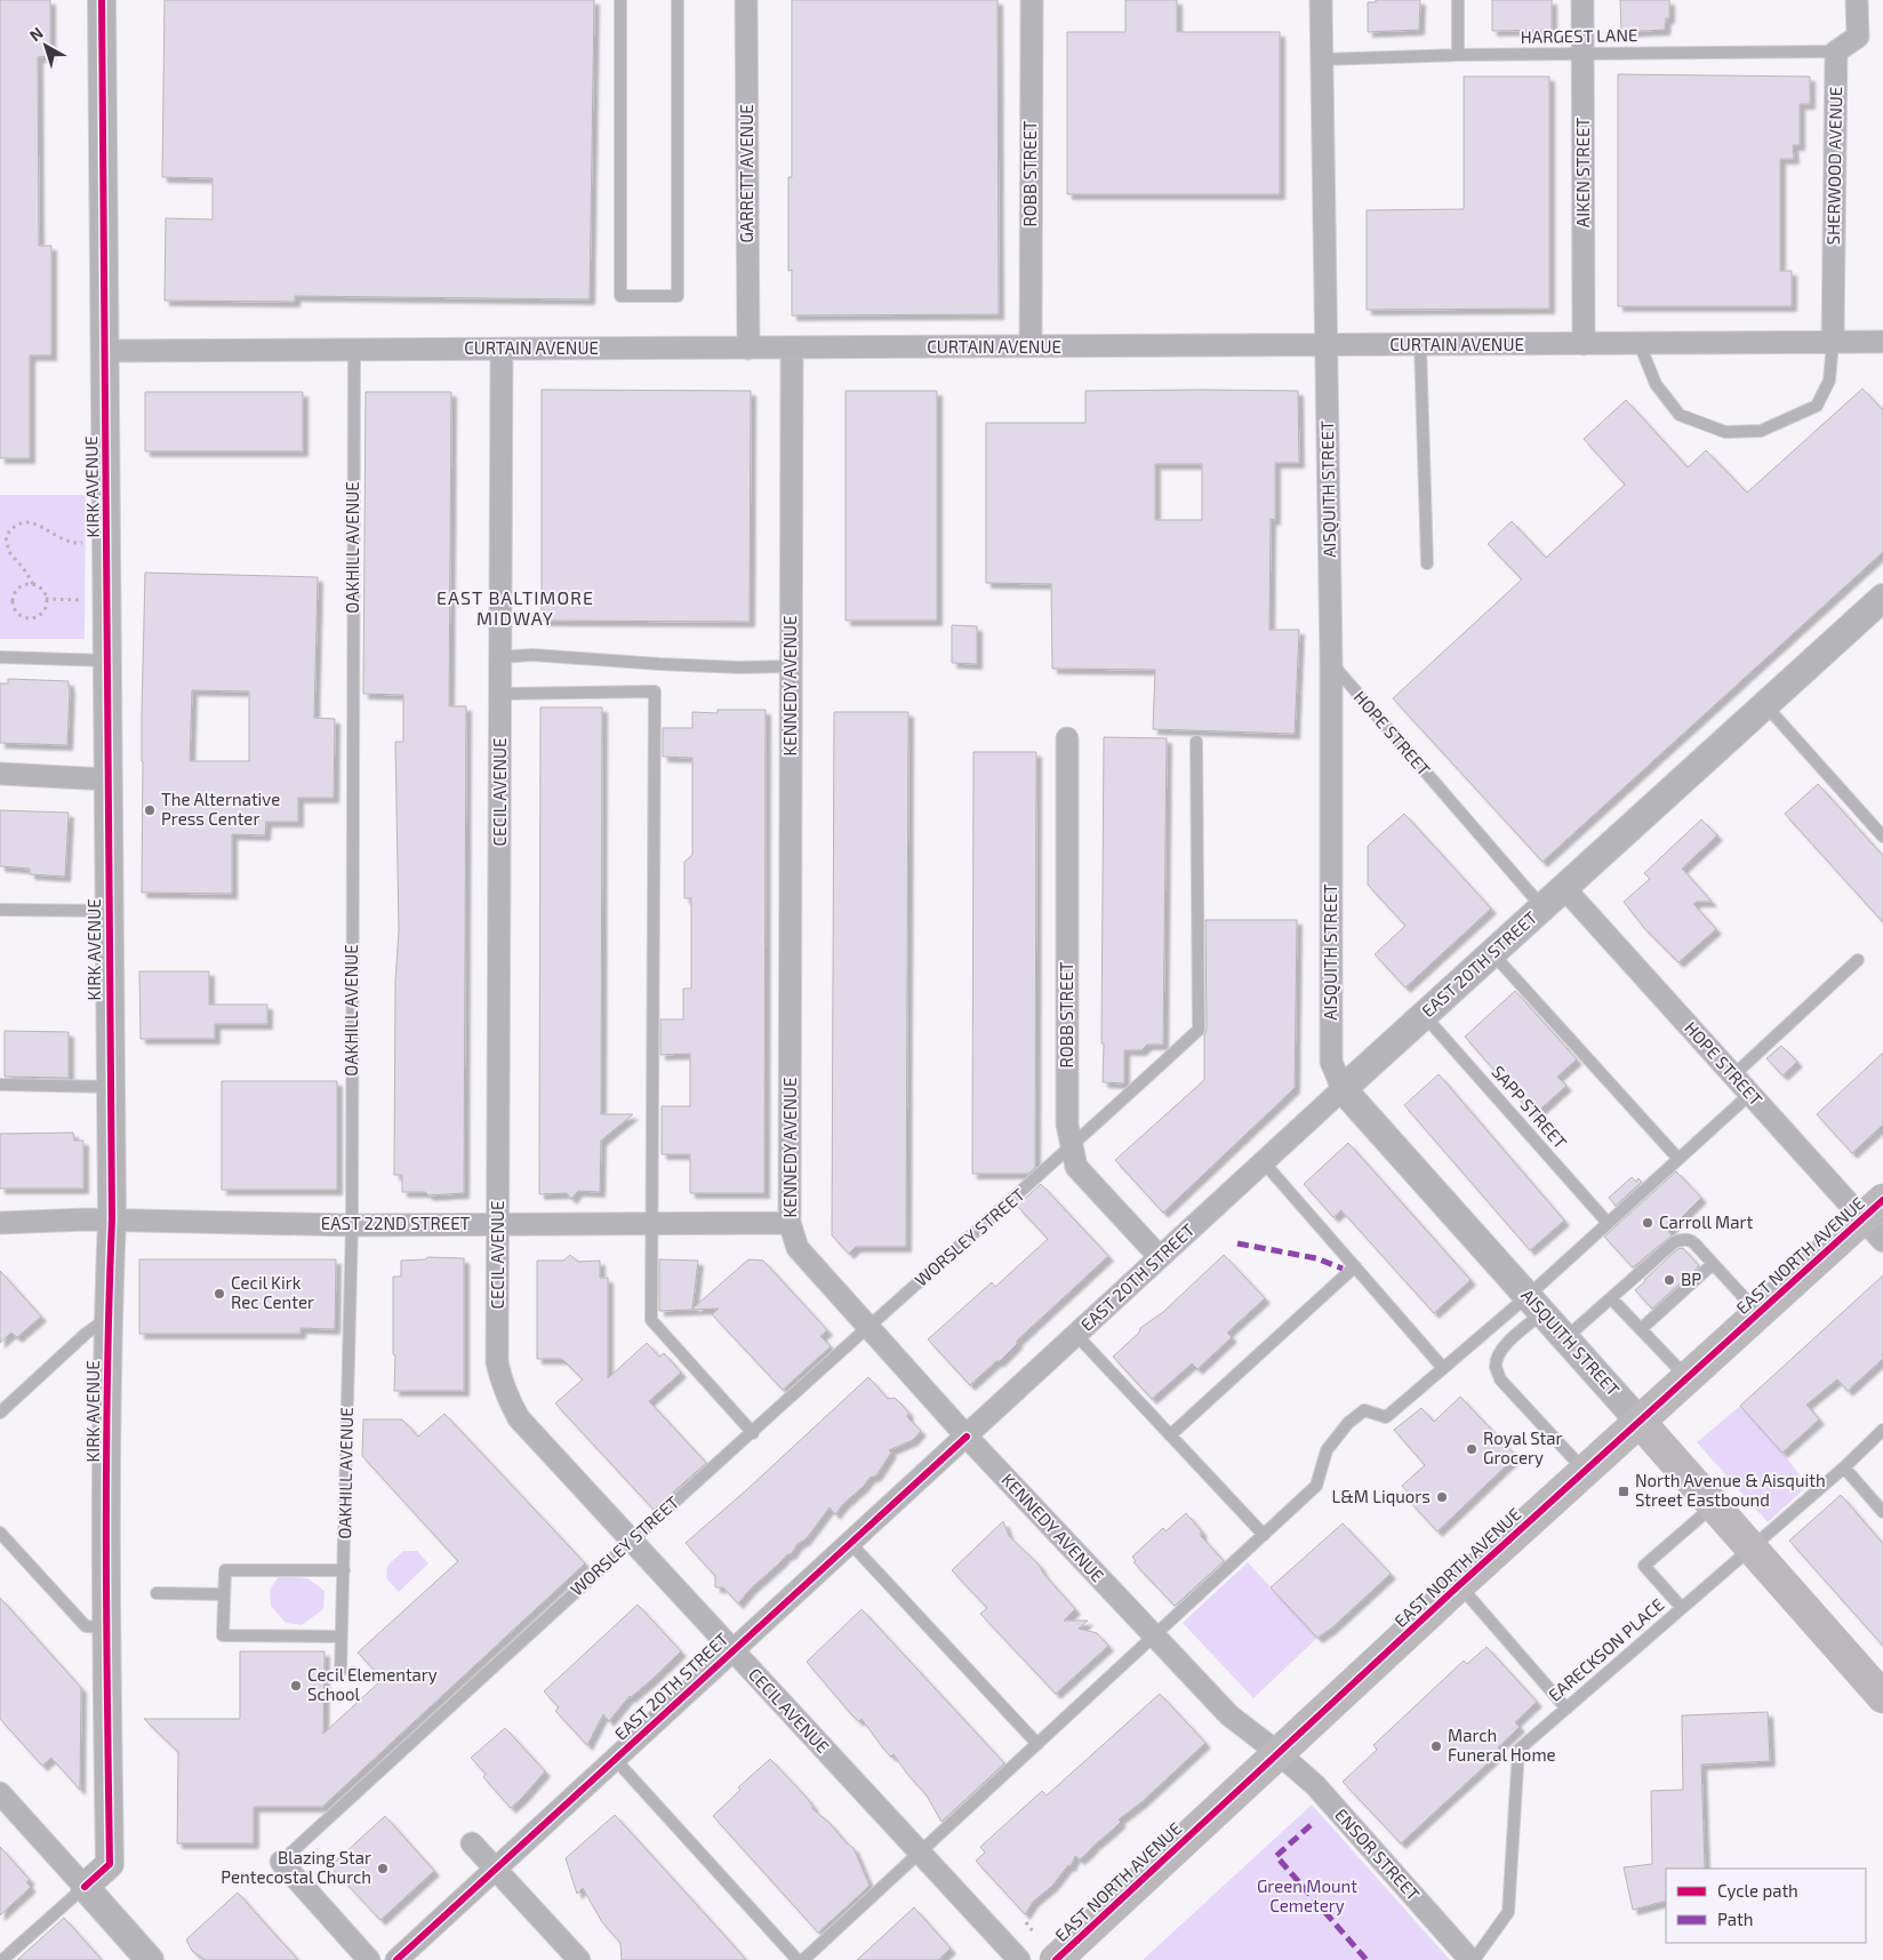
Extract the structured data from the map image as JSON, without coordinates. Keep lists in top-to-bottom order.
{
  "streets": {
    "main road": ["AISQUITH STREET", "EAST NORTH AVENUE"],
    "street": [
      "SHERWOOD AVENUE",
      "AIKEN STREET",
      "GARRETT AVENUE",
      "ROBB STREET",
      "CURTAIN AVENUE",
      "KIRK AVENUE",
      "KENNEDY AVENUE",
      "HOPE STREET",
      "CECIL AVENUE",
      "EAST 20TH STREET",
      "EAST 22ND STREET",
      "WORSLEY STREET",
      "ENSOR STREET"
    ],
    "lane": [
      "HARGEST LANE",
      "OAKHILL AVENUE",
      "SAPP STREET",
      "EARECKSON PLACE"
    ]
  },
  "crossings": [
    ["HARGEST LANE", "SHERWOOD AVENUE"],
    ["HARGEST LANE", "AIKEN STREET"],
    ["HARGEST LANE", "AISQUITH STREET"],
    ["SHERWOOD AVENUE", "CURTAIN AVENUE"],
    ["AIKEN STREET", "CURTAIN AVENUE"],
    ["GARRETT AVENUE", "CURTAIN AVENUE"],
    ["ROBB STREET", "CURTAIN AVENUE"],
    ["ROBB STREET", "EAST 20TH STREET"],
    ["ROBB STREET", "WORSLEY STREET"],
    ["CURTAIN AVENUE", "KIRK AVENUE"],
    ["CURTAIN AVENUE", "AISQUITH STREET"],
    ["CURTAIN AVENUE", "OAKHILL AVENUE"],
    ["CURTAIN AVENUE", "KENNEDY AVENUE"],
    ["CURTAIN AVENUE", "CECIL AVENUE"],
    ["KIRK AVENUE", "EAST 22ND STREET"],
    ["AISQUITH STREET", "HOPE STREET"],
    ["AISQUITH STREET", "EAST 20TH STREET"],
    ["AISQUITH STREET", "EAST NORTH AVENUE"],
    ["AISQUITH STREET", "EARECKSON PLACE"],
    ["OAKHILL AVENUE", "EAST 22ND STREET"],
    ["KENNEDY AVENUE", "EAST 20TH STREET"],
    ["KENNEDY AVENUE", "EAST 22ND STREET"],
    ["KENNEDY AVENUE", "WORSLEY STREET"],
    ["KENNEDY AVENUE", "EAST NORTH AVENUE"],
    ["KENNEDY AVENUE", "ENSOR STREET"],
    ["HOPE STREET", "EAST 20TH STREET"],
    ["HOPE STREET", "EAST NORTH AVENUE"],
    ["CECIL AVENUE", "EAST 20TH STREET"],
    ["CECIL AVENUE", "EAST 22ND STREET"],
    ["CECIL AVENUE", "WORSLEY STREET"],
    ["EAST 20TH STREET", "SAPP STREET"],
    ["EAST NORTH AVENUE", "ENSOR STREET"],
    ["EARECKSON PLACE", "ENSOR STREET"]
  ],
  "districts": ["EAST BALTIMORE MIDWAY"],
  "parks": ["Green Mount Cemetery"],
  "places": {
    "other": [
      "The Alternative Press Center",
      "Carroll Mart",
      "BP",
      "Cecil Kirk Rec Center",
      "Royal Star Grocery",
      "L&M Liquors",
      "Cecil Elementary School",
      "March Funeral Home",
      "Blazing Star Pentecostal Church"
    ],
    "transit": ["North Avenue & Aisquith Street Eastbound"]
  },
  "legend": ["Cycle path", "Path"],
  "north": "top left"
}
